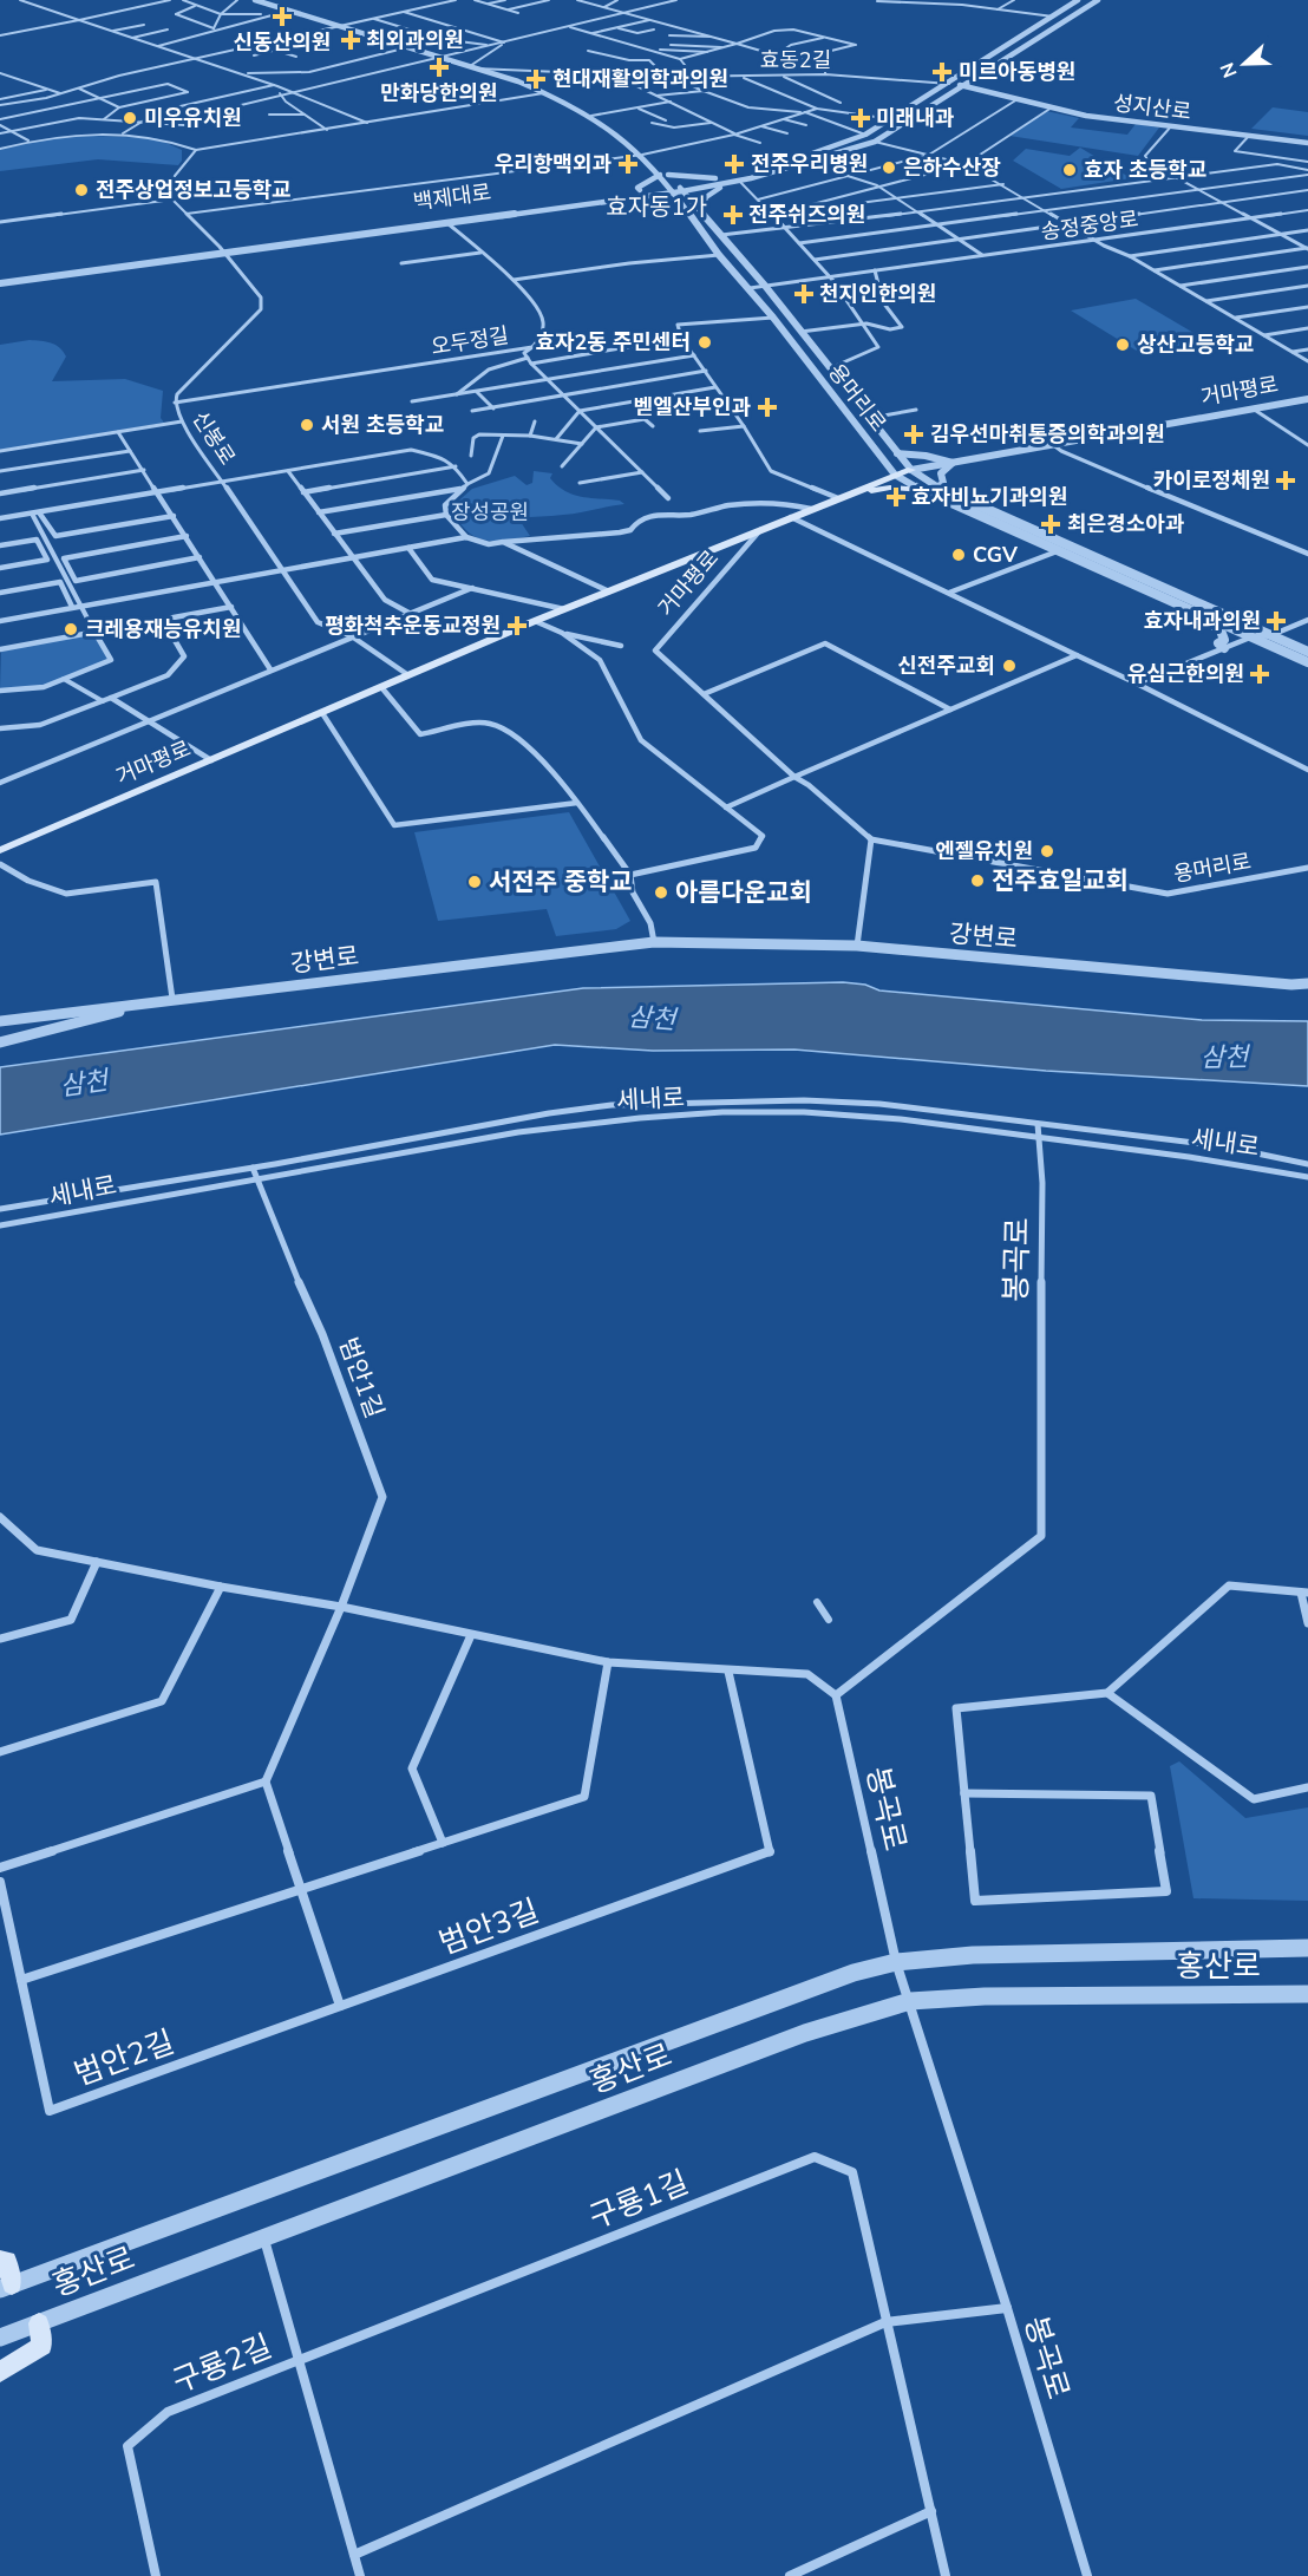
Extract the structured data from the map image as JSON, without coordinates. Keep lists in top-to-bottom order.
{
  "streets": {
    "main road": ["거마평로"],
    "street": [
      "효동2길",
      "성지산로",
      "백제대로",
      "송정중앙로",
      "오두정길",
      "용머리로",
      "신봉로",
      "강변로",
      "세내로",
      "봉곡로",
      "범안1길",
      "범안3길",
      "홍산로",
      "범안2길",
      "구룡1길",
      "구룡2길"
    ]
  },
  "crossings": [
    ["효동2길", "성지산로"],
    ["효동2길", "백제대로"],
    ["효동2길", "용머리로"],
    ["성지산로", "백제대로"],
    ["백제대로", "오두정길"],
    ["백제대로", "용머리로"],
    ["백제대로", "신봉로"],
    ["송정중앙로", "용머리로"],
    ["오두정길", "용머리로"],
    ["오두정길", "신봉로"],
    ["거마평로", "용머리로"],
    ["거마평로", "신봉로"],
    ["세내로", "봉곡로"],
    ["세내로", "범안1길"],
    ["봉곡로", "홍산로"],
    ["범안3길", "범안2길"],
    ["구룡1길", "구룡2길"]
  ],
  "districts": ["효자동1가"],
  "water": ["삼천"],
  "parks": ["장성공원"],
  "places": {
    "health": [
      "신동산의원",
      "최외과의원",
      "만화당한의원",
      "미르아동병원",
      "현대재활의학과의원",
      "미래내과",
      "우리항맥외과",
      "전주우리병원",
      "전주쉬즈의원",
      "천지인한의원",
      "벧엘산부인과",
      "김우선마취통증의학과의원",
      "카이로정체원",
      "효자비뇨기과의원",
      "최은경소아과",
      "효자내과의원",
      "평화척추운동교정원",
      "유심근한의원"
    ],
    "other": [
      "미우유치원",
      "은하수산장",
      "효자 초등학교",
      "전주상업정보고등학교",
      "효자2동 주민센터",
      "상산고등학교",
      "서원 초등학교",
      "CGV",
      "크레용재능유치원",
      "신전주교회",
      "엔젤유치원",
      "전주효일교회",
      "서전주 중학교",
      "아름다운교회"
    ]
  },
  "north": "left"
}
